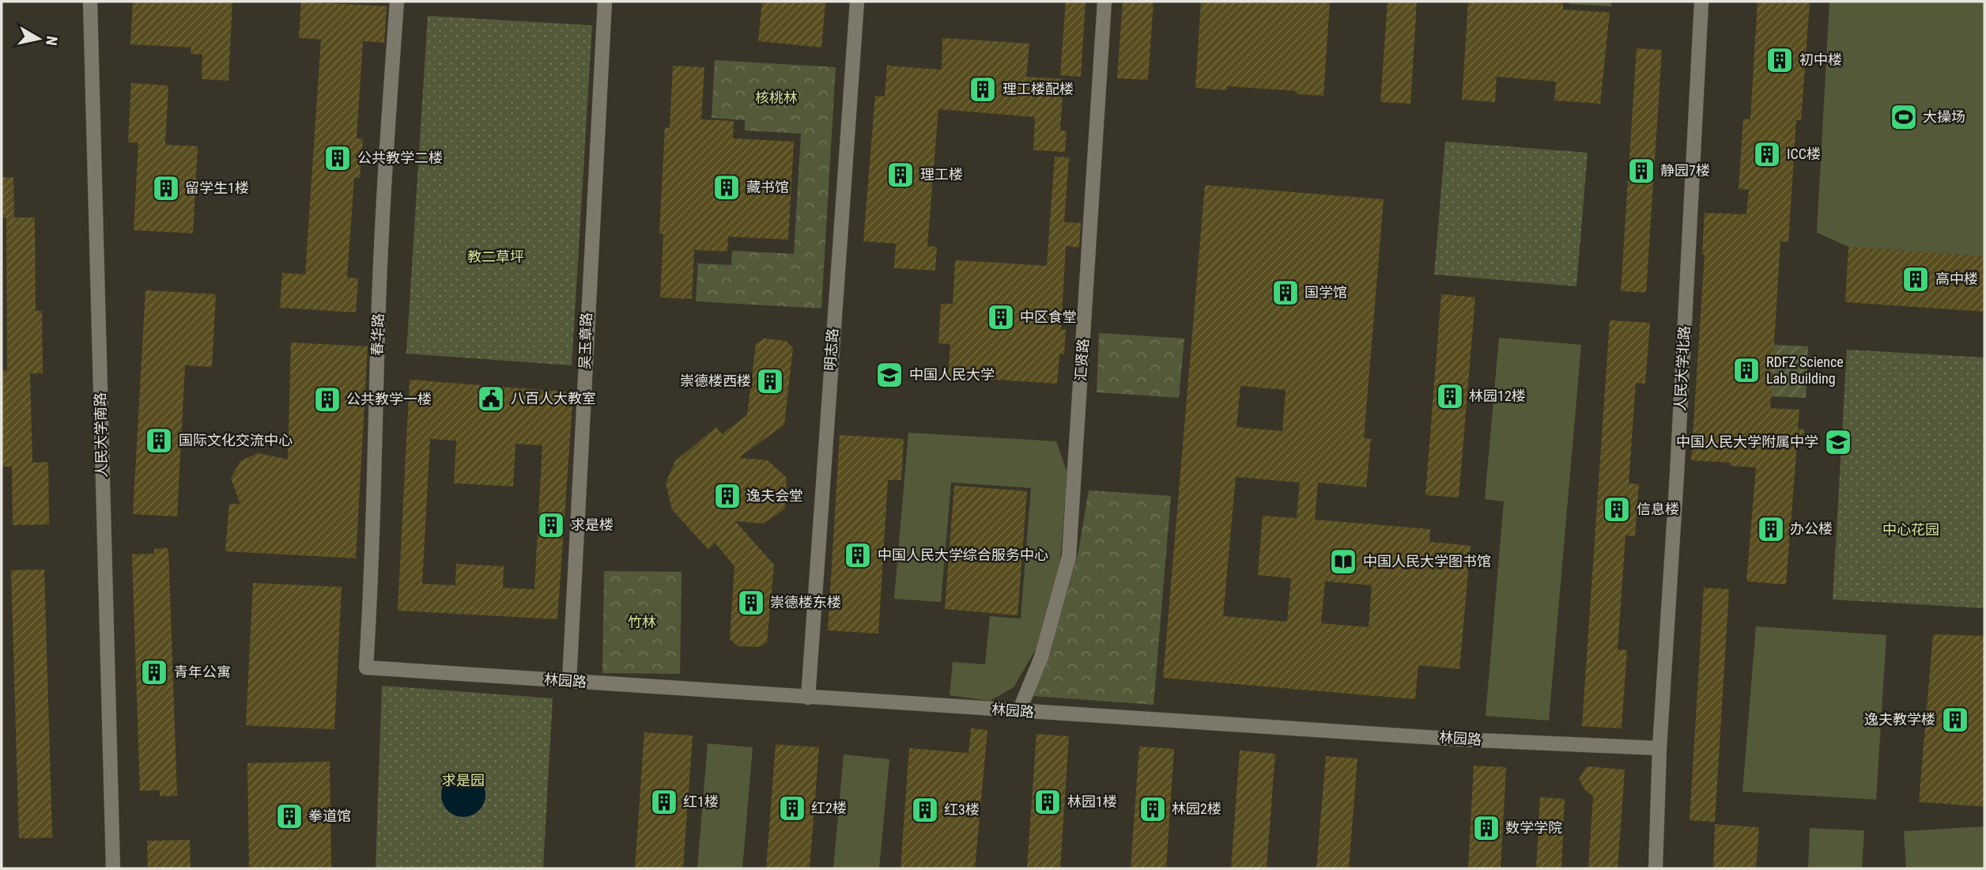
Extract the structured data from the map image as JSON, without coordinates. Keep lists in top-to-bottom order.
{
  "streets": {
    "street": [
      "春华路",
      "吴玉章路",
      "明志路",
      "汇贤路",
      "人民大学北路",
      "人民大学南路",
      "林园路"
    ]
  },
  "crossings": [
    ["春华路", "林园路"],
    ["吴玉章路", "林园路"],
    ["明志路", "林园路"],
    ["汇贤路", "林园路"],
    ["人民大学北路", "林园路"]
  ],
  "parks": [
    "核桃林",
    "教二草坪",
    "中心花园",
    "竹林",
    "求是园"
  ],
  "places": {
    "building": [
      "初中楼",
      "理工楼配楼",
      "ICC楼",
      "公共教学二楼",
      "静园7楼",
      "理工楼",
      "藏书馆",
      "留学生1楼",
      "高中楼",
      "国学馆",
      "中区食堂",
      "RDFZ Science Lab Building",
      "崇德楼西楼",
      "林园12楼",
      "公共教学一楼",
      "国际文化交流中心",
      "逸夫会堂",
      "信息楼",
      "求是楼",
      "办公楼",
      "中国人民大学综合服务中心",
      "崇德楼东楼",
      "青年公寓",
      "逸夫教学楼",
      "红1楼",
      "林园1楼",
      "红2楼",
      "林园2楼",
      "红3楼",
      "拳道馆",
      "数学学院"
    ],
    "sports": ["大操场"],
    "school or university": ["中国人民大学", "中国人民大学附属中学"],
    "public building": ["八百人大教室"],
    "library": ["中国人民大学图书馆"]
  },
  "north": "right"
}
